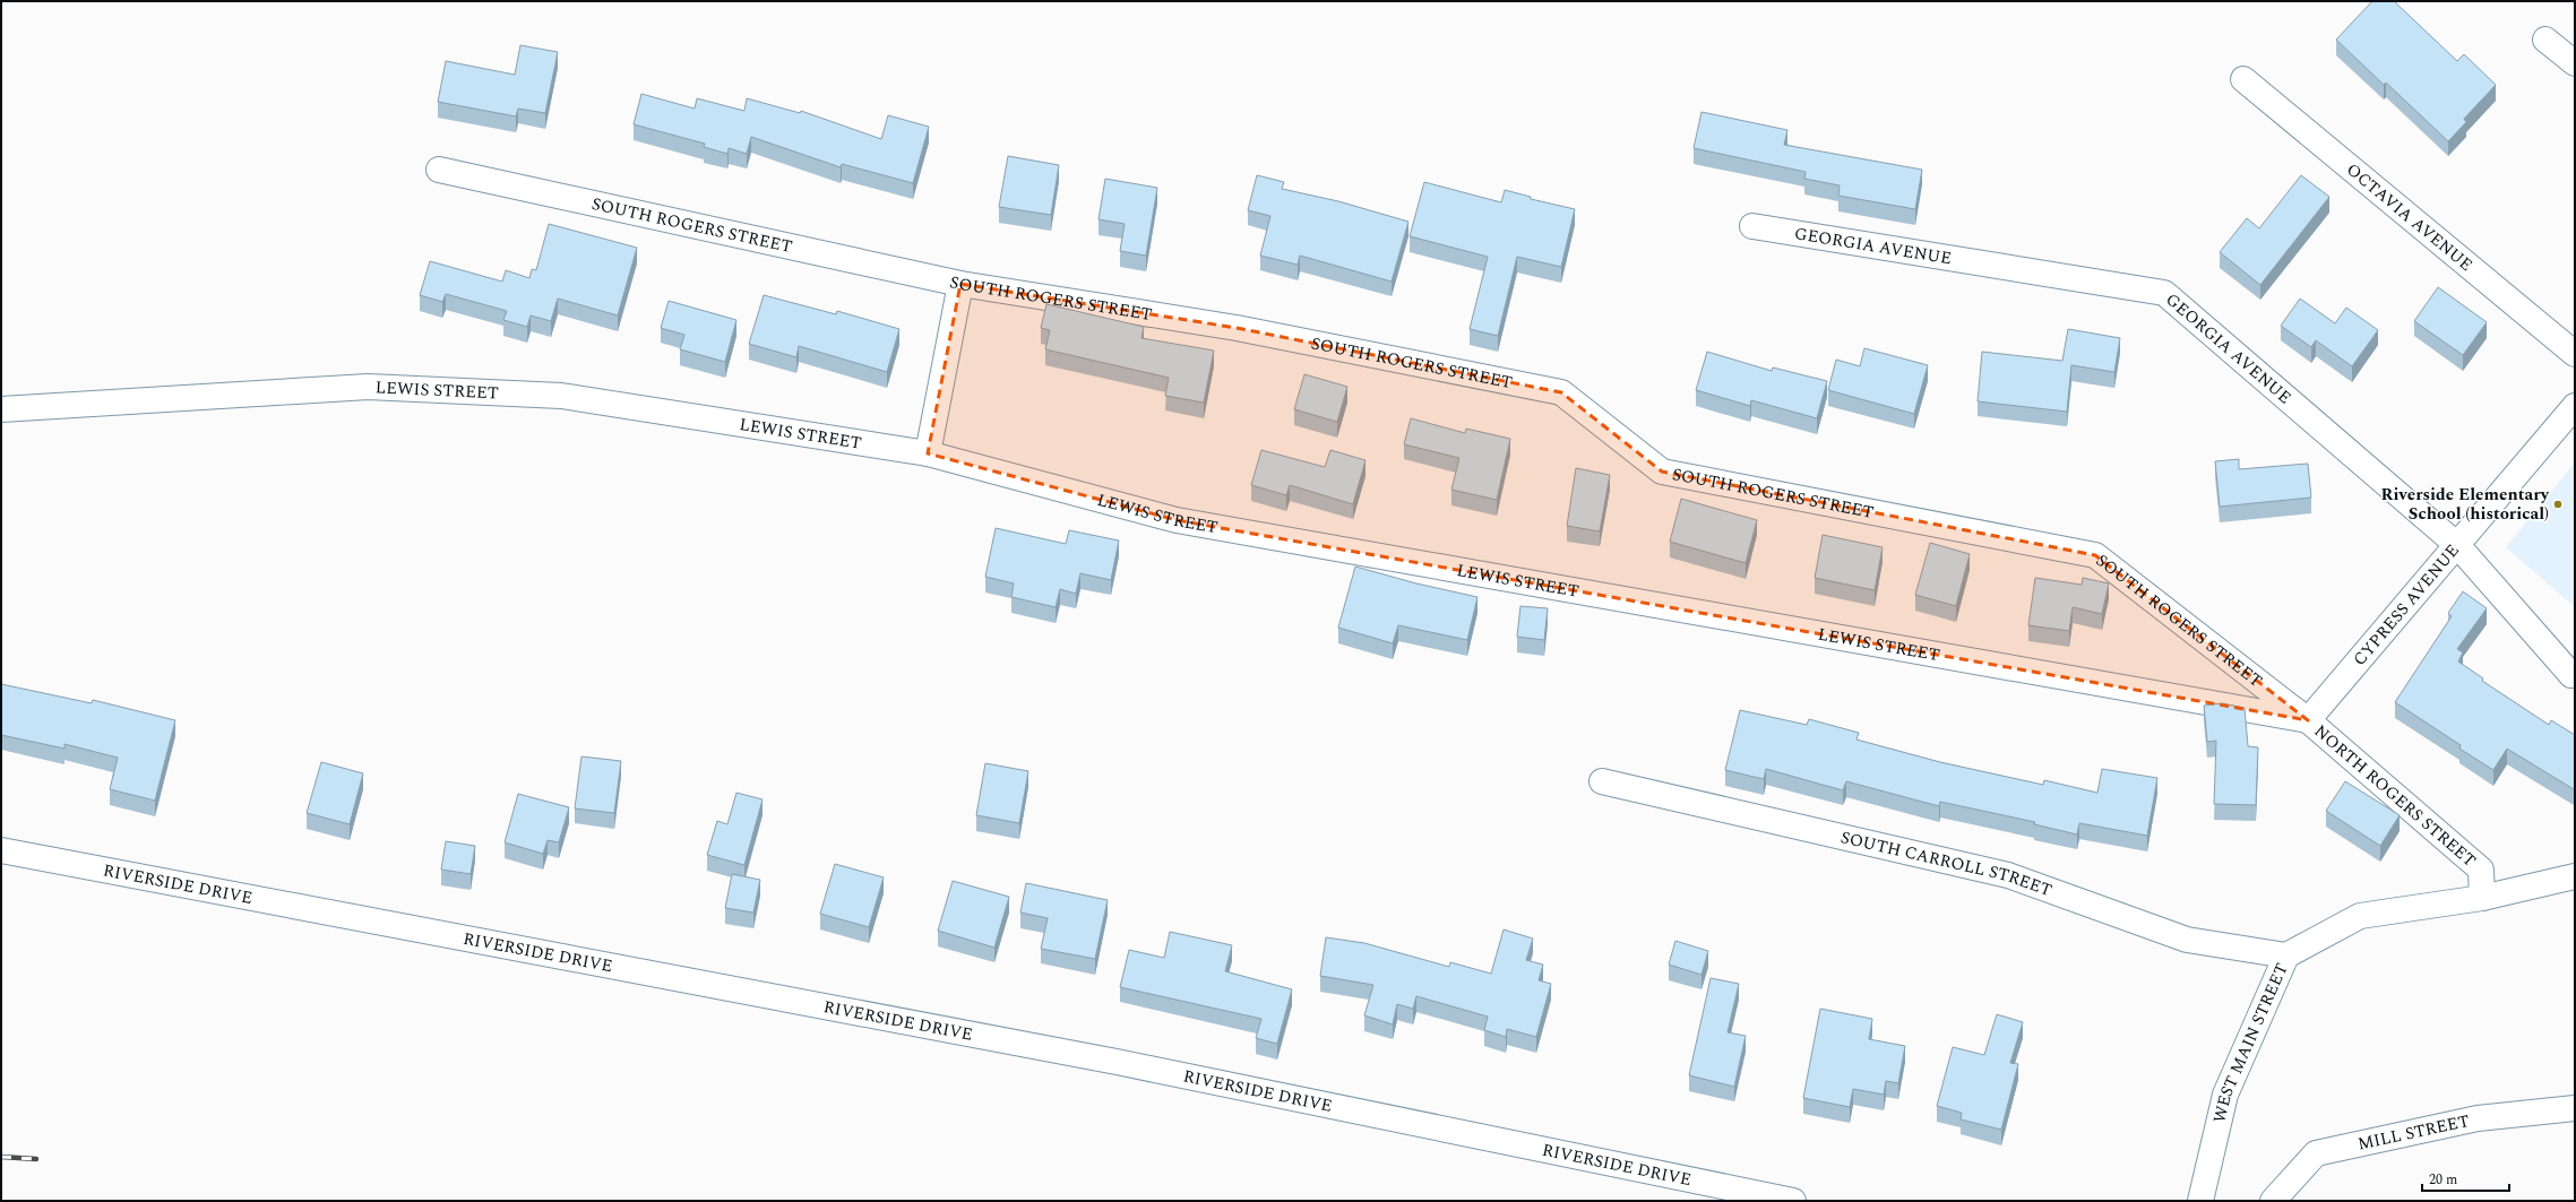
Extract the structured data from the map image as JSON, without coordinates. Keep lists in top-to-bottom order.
{
  "streets": {
    "street": [
      "OCTAVIA AVENUE",
      "SOUTH ROGERS STREET",
      "GEORGIA AVENUE",
      "LEWIS STREET",
      "CYPRESS AVENUE",
      "NORTH ROGERS STREET",
      "SOUTH CARROLL STREET",
      "RIVERSIDE DRIVE",
      "WEST MAIN STREET",
      "MILL STREET"
    ]
  },
  "crossings": [
    ["SOUTH ROGERS STREET", "LEWIS STREET"],
    ["SOUTH ROGERS STREET", "CYPRESS AVENUE"],
    ["SOUTH ROGERS STREET", "NORTH ROGERS STREET"],
    ["GEORGIA AVENUE", "CYPRESS AVENUE"],
    ["LEWIS STREET", "CYPRESS AVENUE"],
    ["LEWIS STREET", "NORTH ROGERS STREET"],
    ["CYPRESS AVENUE", "NORTH ROGERS STREET"],
    ["NORTH ROGERS STREET", "WEST MAIN STREET"],
    ["SOUTH CARROLL STREET", "WEST MAIN STREET"]
  ],
  "places": ["Riverside Elementary School (historical)"],
  "scale_bar": "20 m"
}
